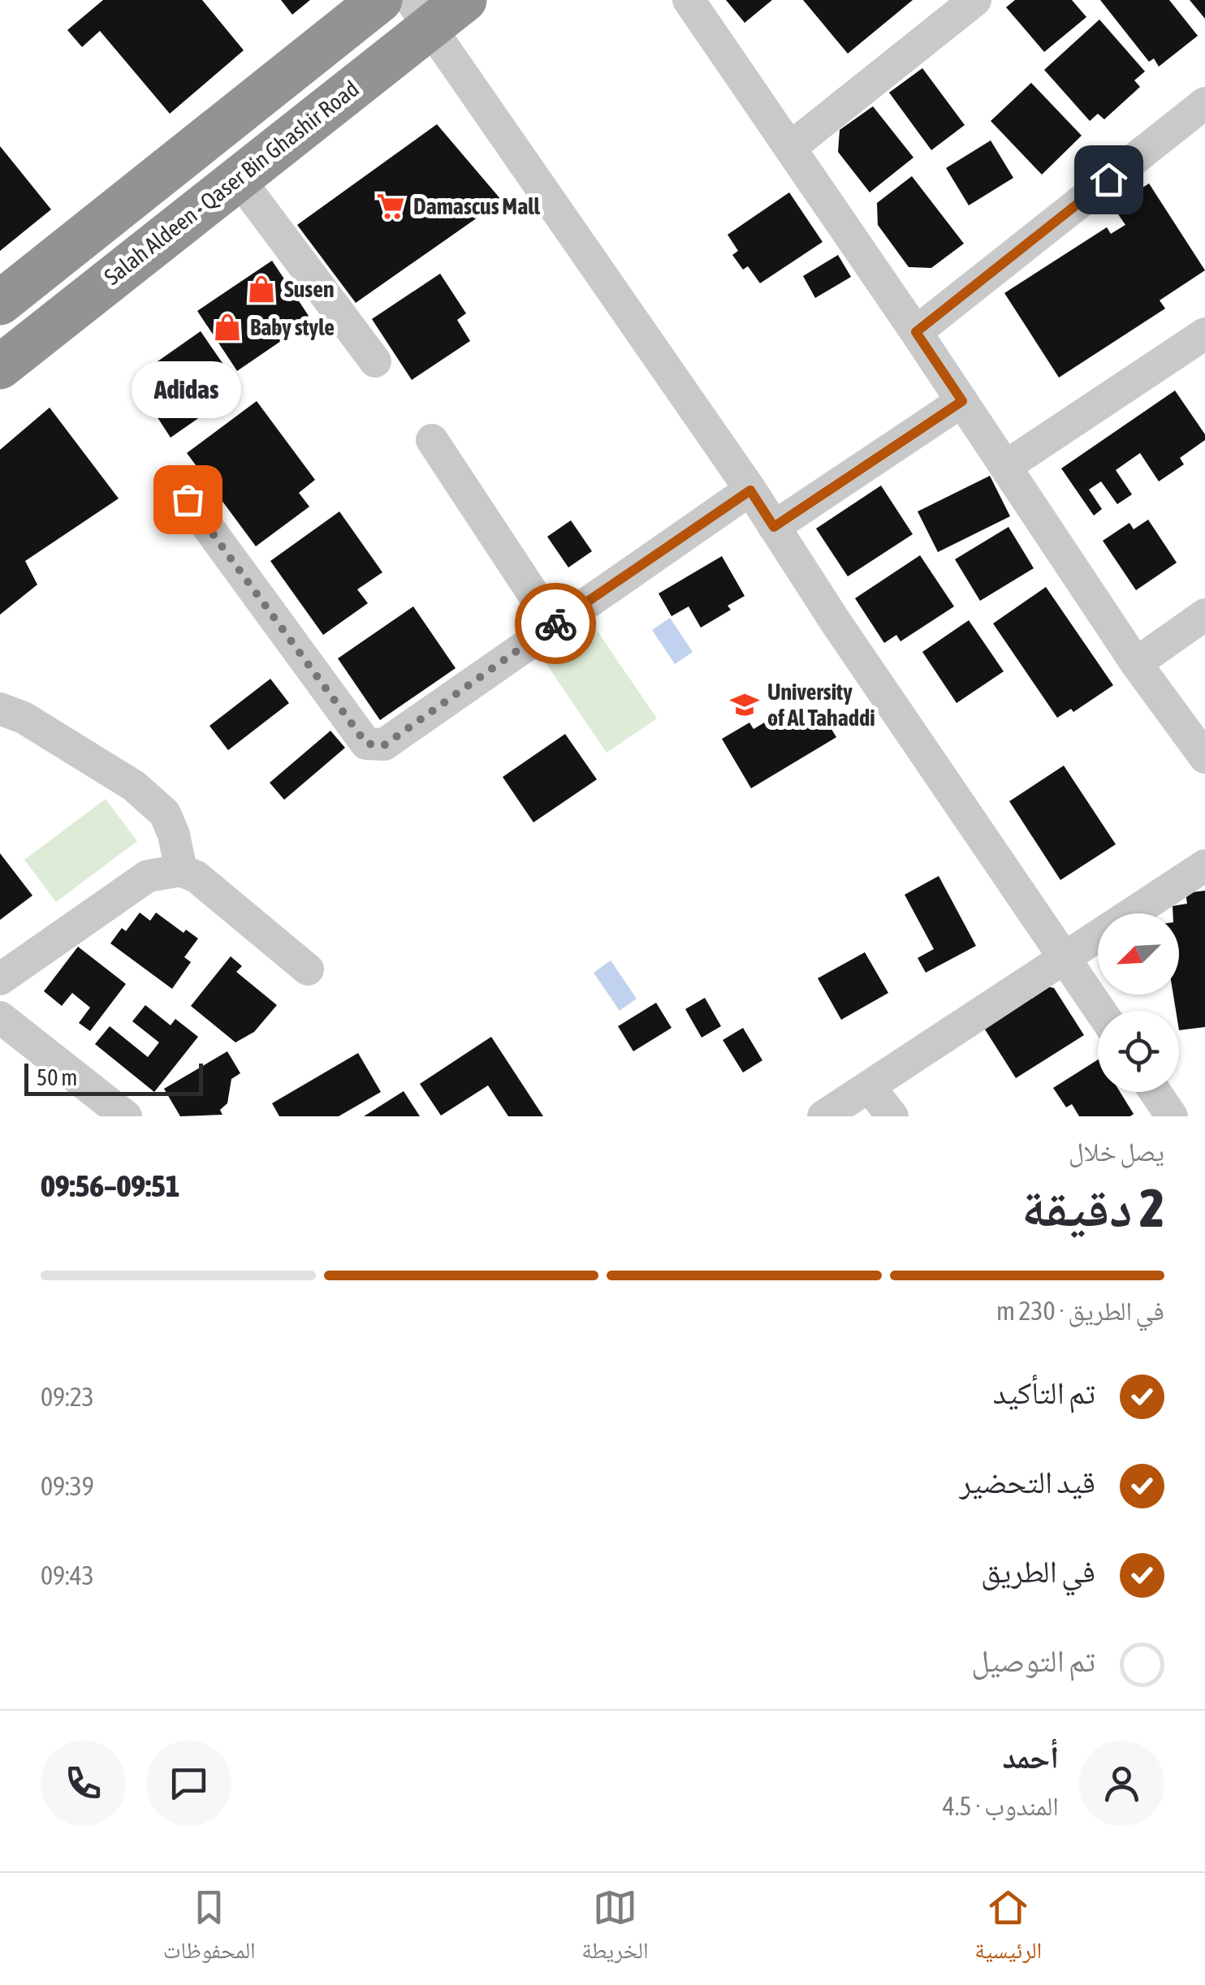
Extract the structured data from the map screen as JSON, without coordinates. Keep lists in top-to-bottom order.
{
  "streets": {
    "highway": ["Salah Aldeen - Qaser Bin Ghashir Road"]
  },
  "places": {
    "supermarket": ["Damascus Mall"],
    "shop": ["Susen", "Baby style"],
    "other": ["Adidas"],
    "school or university": ["University of Al Tahaddi"]
  },
  "scale_bar": "50 m",
  "north": "bottom left",
  "page": {
    "bubble": "Adidas",
    "scale": "50 m",
    "heading": ["2 دقيقة", "يصل خلال", "09:51–09:56"],
    "panel": ["أحمد", "المندوب · 4.5"],
    "bar": "في الطريق · 230 m",
    "list": [
      ["تم التأكيد", "09:23"],
      ["قيد التحضير", "09:39"],
      ["في الطريق", "09:43"],
      "تم التوصيل"
    ],
    "tabs": ["الرئيسية", "الخريطة", "المحفوظات"]
  }
}
